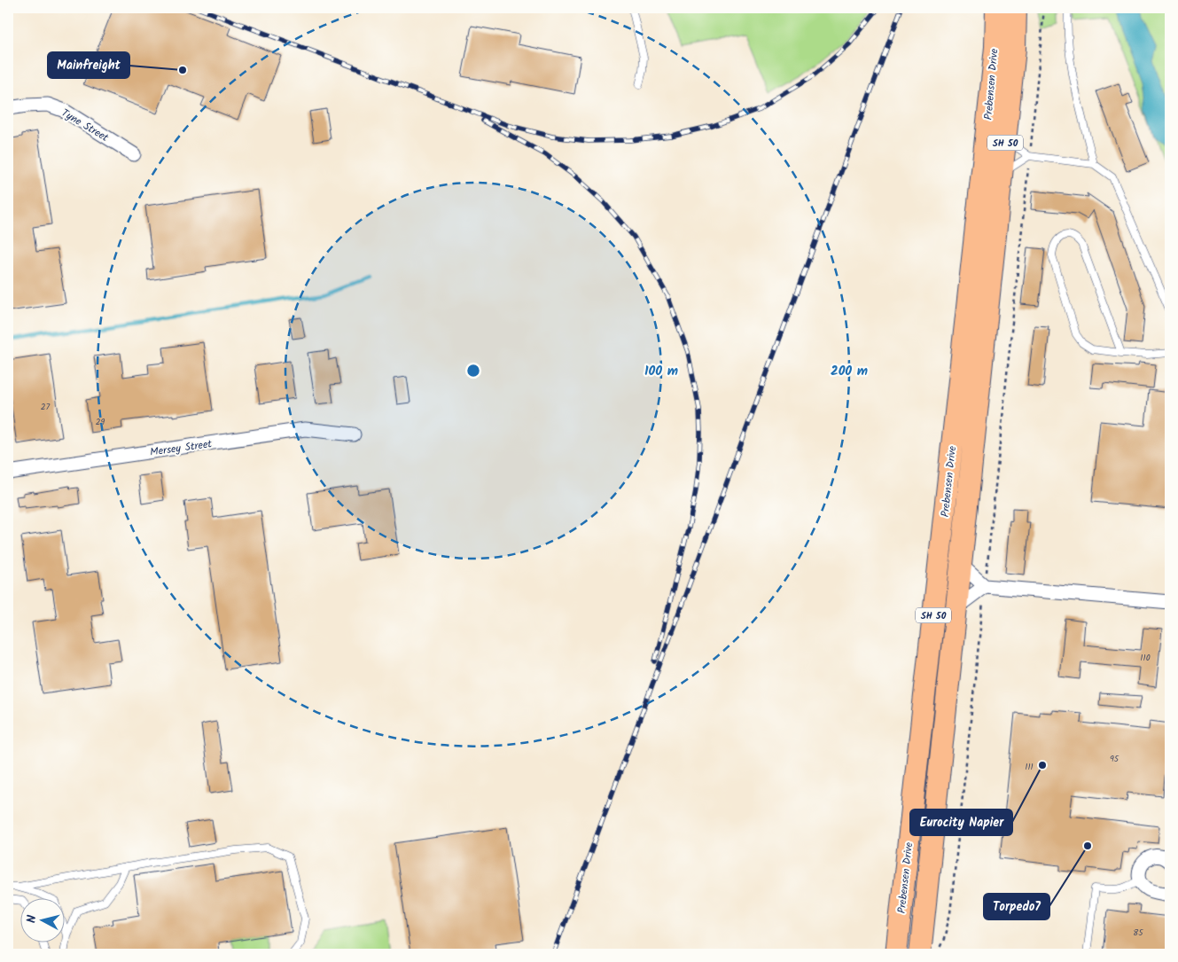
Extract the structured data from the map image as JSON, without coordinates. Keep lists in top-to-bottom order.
{
  "streets": {
    "main road": ["Prebensen Drive", "SH 50"],
    "street": ["Tyne Street", "Mersey Street"]
  },
  "places": ["Mainfreight", "Eurocity Napier", "Torpedo7"],
  "house_numbers": [
    "27",
    "29",
    "110",
    "95",
    "111",
    "85"
  ],
  "north": "left",
  "rings": ["100 m", "200 m"]
}
